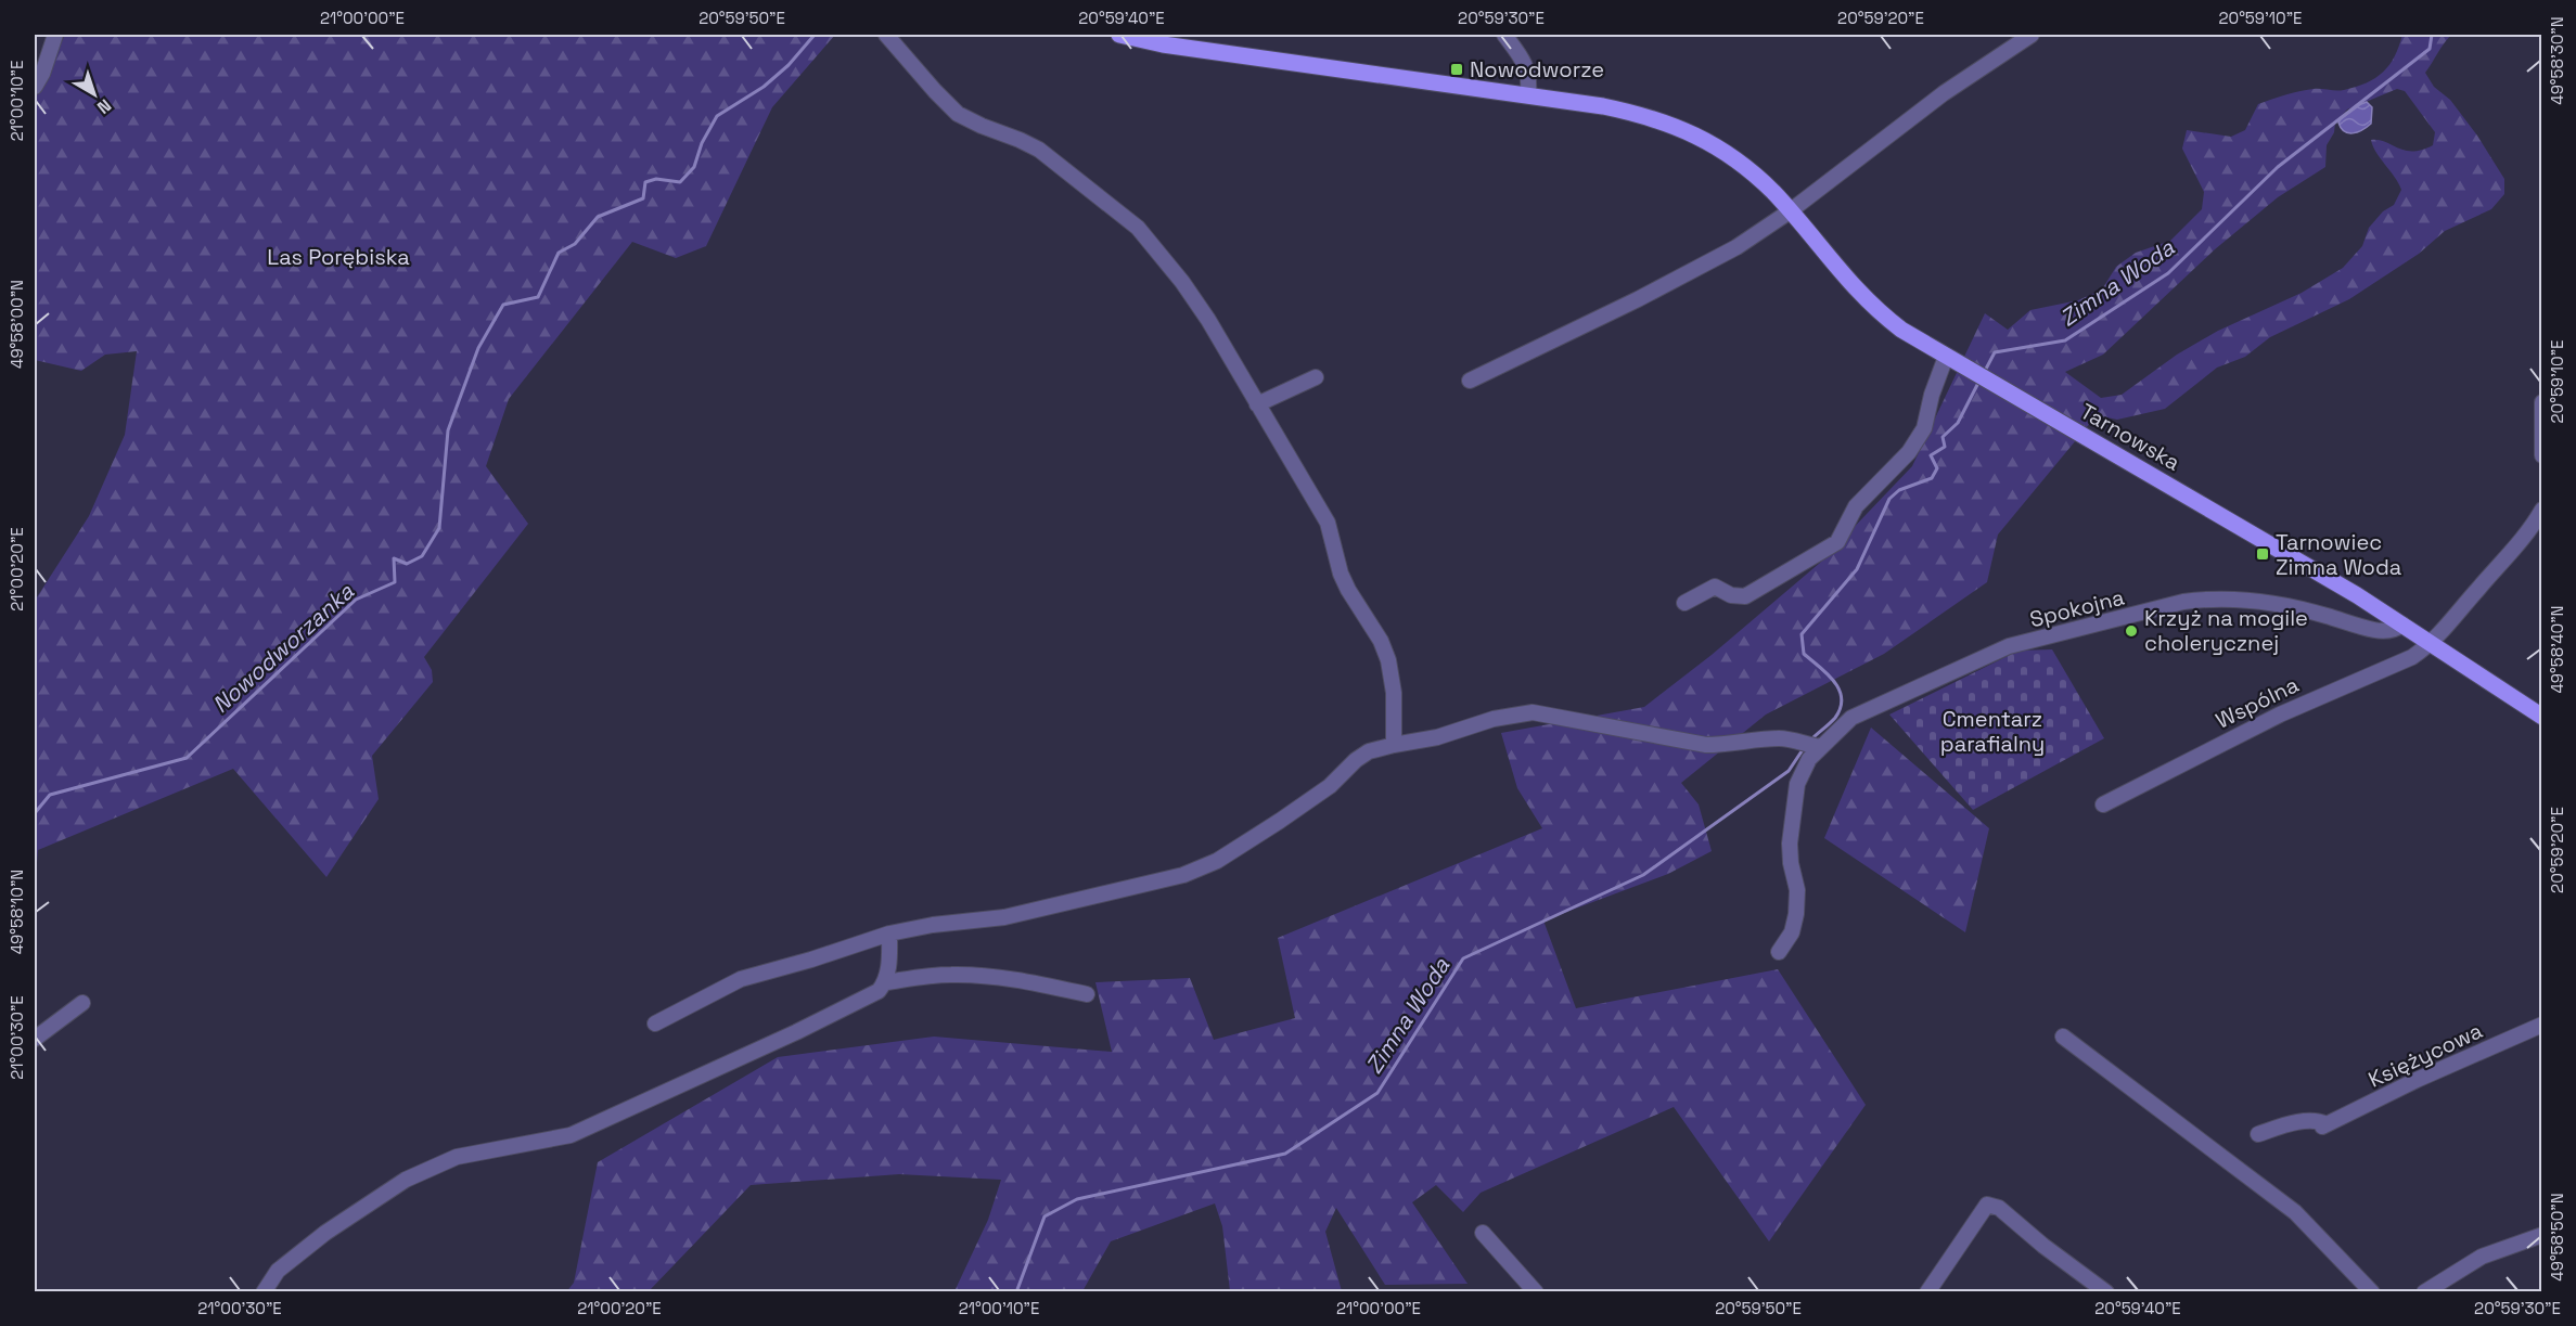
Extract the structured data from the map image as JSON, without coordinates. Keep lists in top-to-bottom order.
{
  "streets": {
    "main road": ["Tarnowska"],
    "street": ["Spokojna", "Wspólna", "Księżycowa"]
  },
  "crossings": [
    ["Tarnowska", "Spokojna"],
    ["Tarnowska", "Wspólna"]
  ],
  "water": ["Zimna Woda", "Nowodworzanka"],
  "parks": ["Las Porębiska", "Cmentarz parafialny"],
  "places": {
    "transit": ["Nowodworze", "Tarnowiec Zimna Woda"],
    "other": ["Krzyż na mogile cholerycznej"]
  },
  "north": "bottom right",
  "coordinates": [
    "21°00'00\"E",
    "20°59'50\"E",
    "20°59'40\"E",
    "20°59'30\"E",
    "20°59'20\"E",
    "20°59'10\"E",
    "49°58'30\"N",
    "21°00'10\"E",
    "49°58'00\"N",
    "21°00'20\"E",
    "49°58'40\"N",
    "49°58'10\"N",
    "21°00'30\"E",
    "49°58'50\"N"
  ]
}
